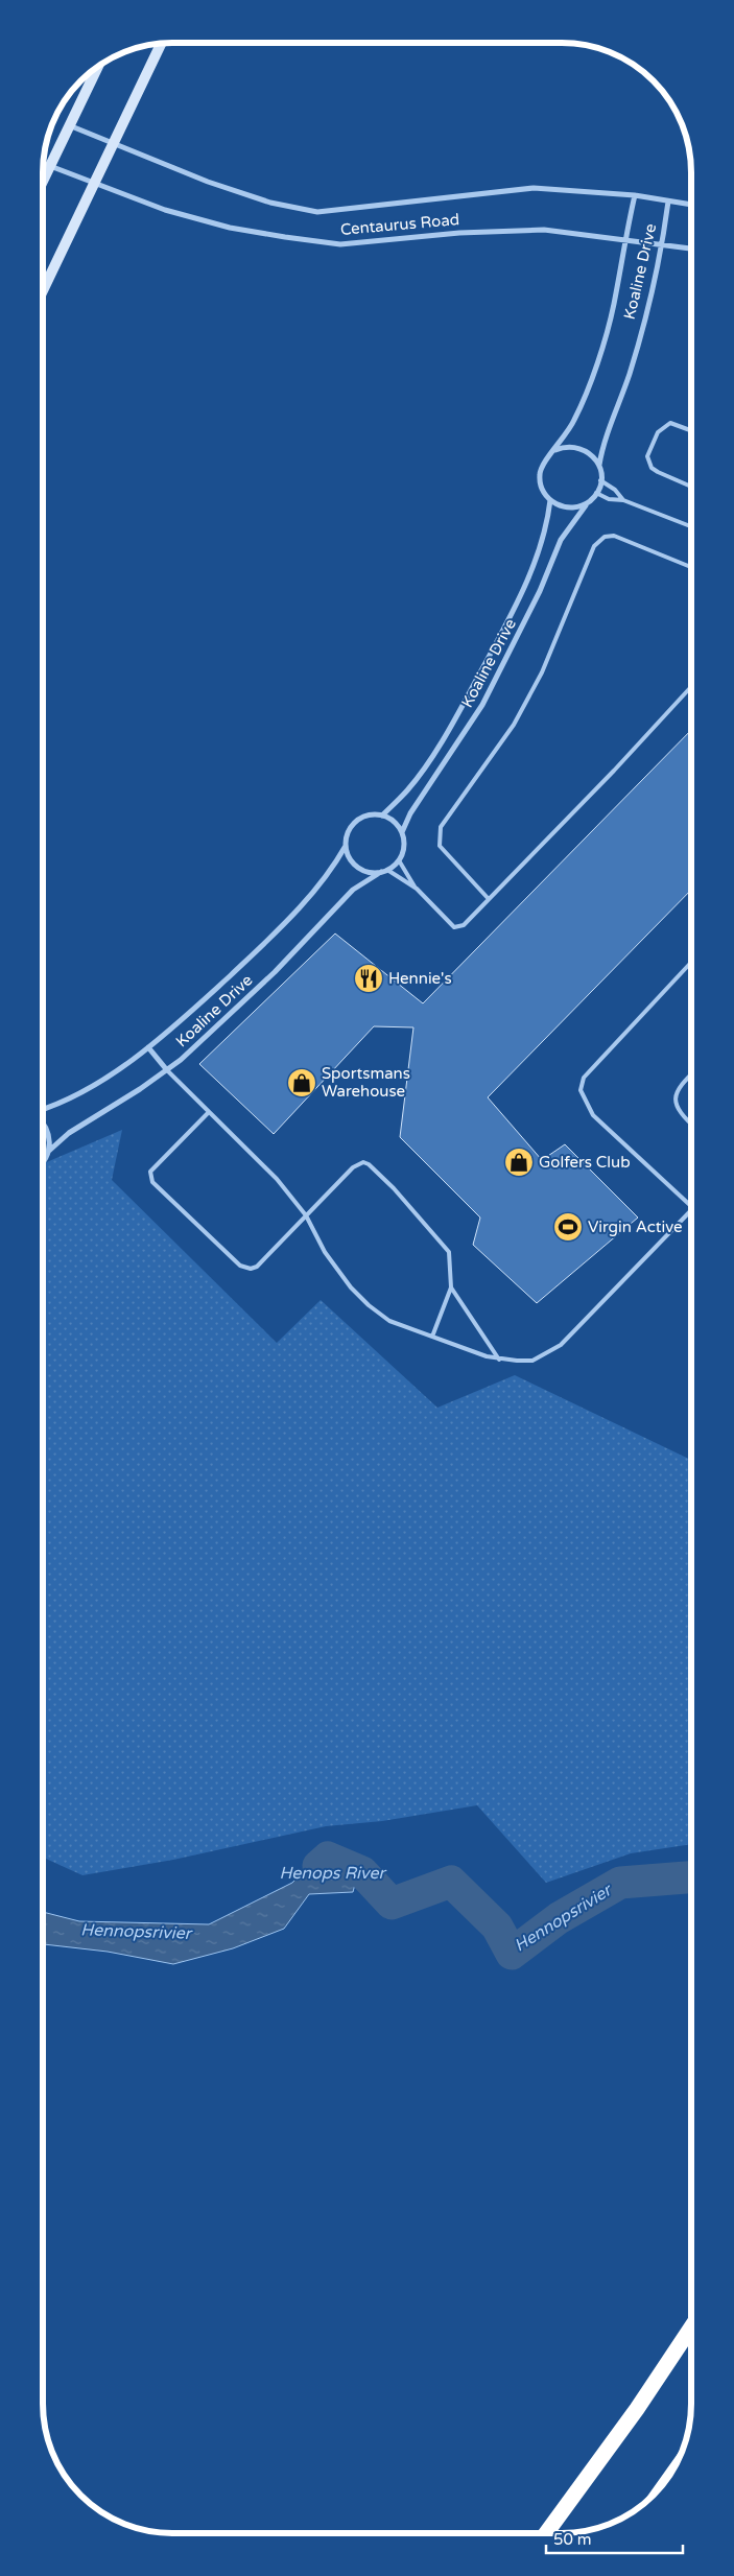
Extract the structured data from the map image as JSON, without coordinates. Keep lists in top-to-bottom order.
{
  "streets": {
    "street": ["Centaurus Road", "Koaline Drive"]
  },
  "crossings": [
    ["Centaurus Road", "Koaline Drive"]
  ],
  "water": ["Henops River", "Hennopsrivier"],
  "places": {
    "restaurant": ["Hennie's"],
    "shop": ["Sportsmans Warehouse", "Golfers Club"],
    "sports": ["Virgin Active"]
  },
  "scale_bar": "50 m"
}
